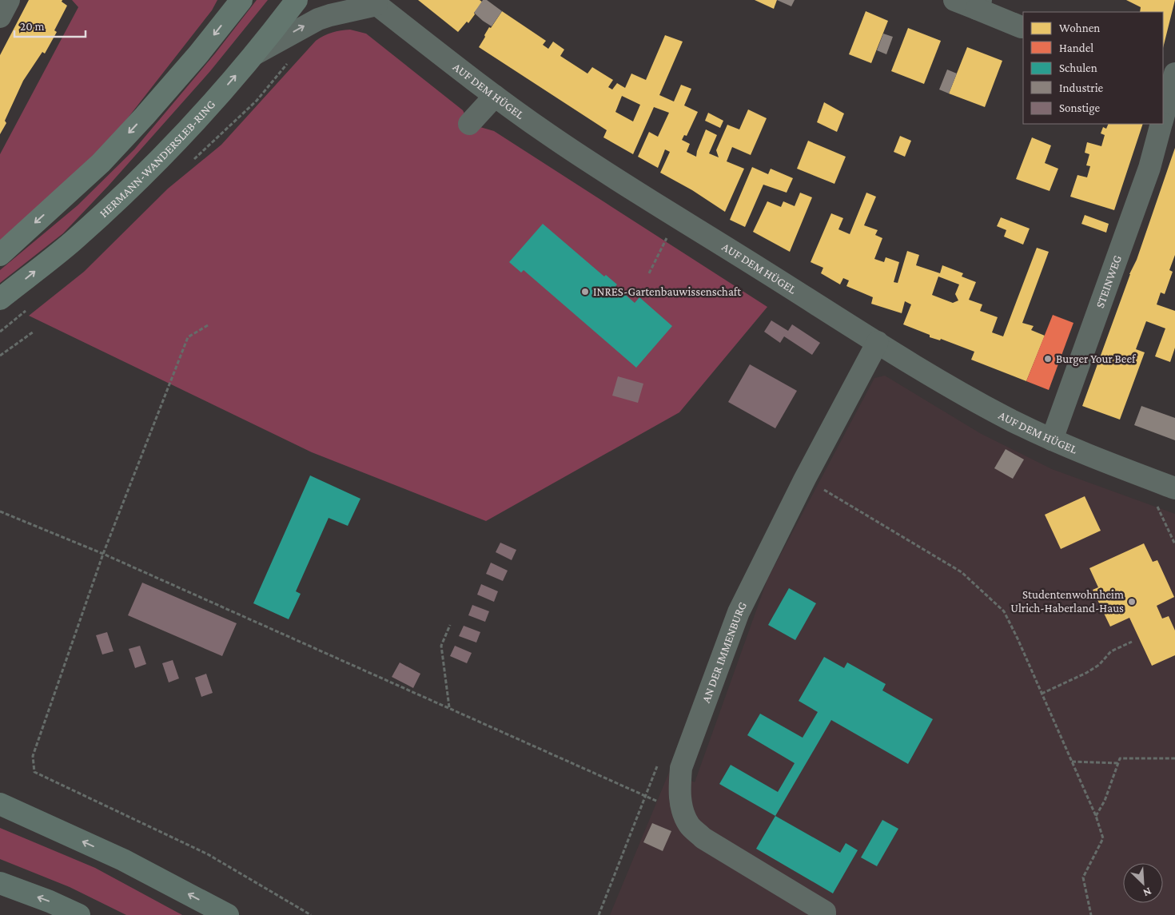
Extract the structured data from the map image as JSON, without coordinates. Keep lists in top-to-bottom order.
{
  "streets": {
    "main road": ["HERMANN-WANDERSLEB-RING"],
    "street": ["AUF DEM HÜGEL", "STEINWEG", "AN DER IMMENBURG"]
  },
  "crossings": [
    ["AUF DEM HÜGEL", "STEINWEG"],
    ["AUF DEM HÜGEL", "AN DER IMMENBURG"]
  ],
  "places": ["INRES-Gartenbauwissenschaft", "Burger Your Beef", "Studentenwohnheim Ulrich-Haberland-Haus"],
  "legend": [
    "Wohnen",
    "Handel",
    "Schulen",
    "Industrie",
    "Sonstige"
  ],
  "scale_bar": "20 m",
  "north": "bottom right"
}
